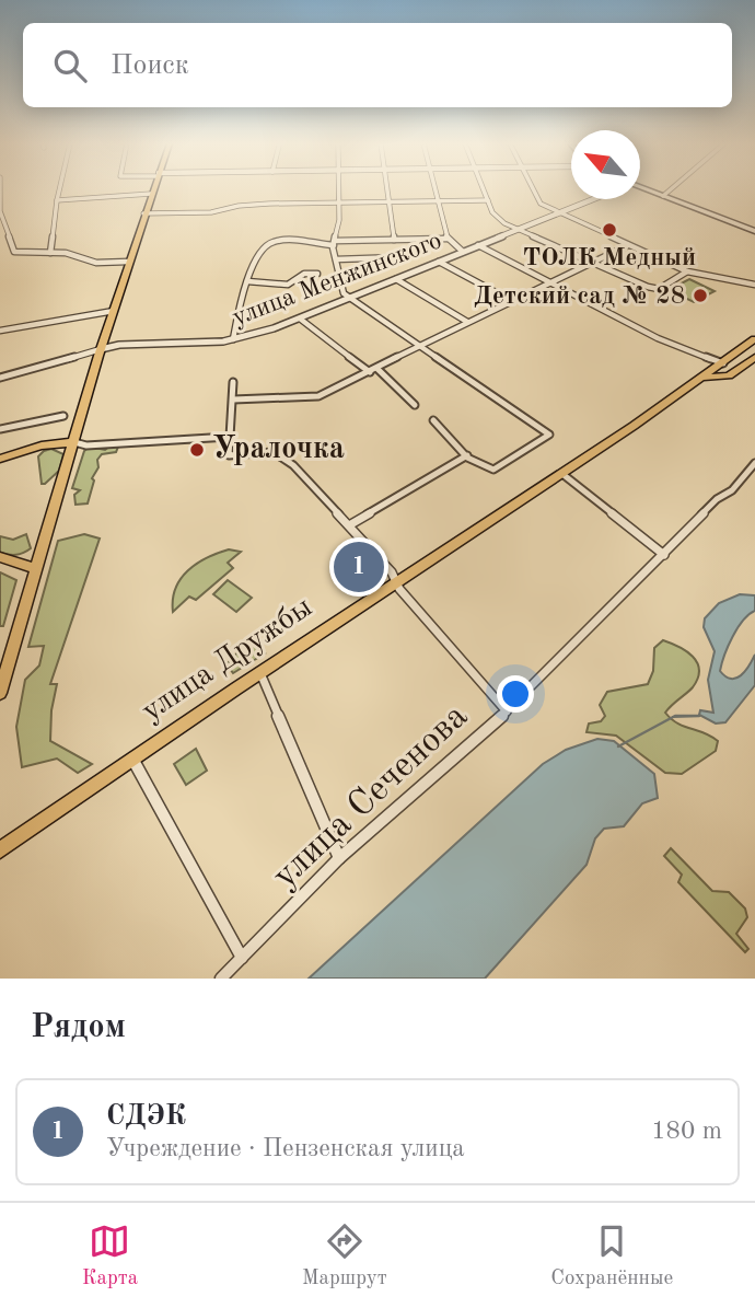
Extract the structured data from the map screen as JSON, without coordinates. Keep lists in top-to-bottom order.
{
  "streets": {
    "main road": ["улица Дружбы"],
    "street": ["улица Менжинского", "улица Сеченова"]
  },
  "places": ["ТОЛК Медный", "Детский сад № 28", "Уралочка"],
  "north": "top left",
  "page": {
    "search": "Поиск",
    "pins": "1",
    "heading": "Рядом",
    "list": [
      {
        "mark": "1",
        "name": "СДЭК",
        "note": "Учреждение · Пензенская улица",
        "value": "180 m"
      }
    ],
    "nav": ["Карта", "Маршрут", "Сохранённые"]
  }
}
